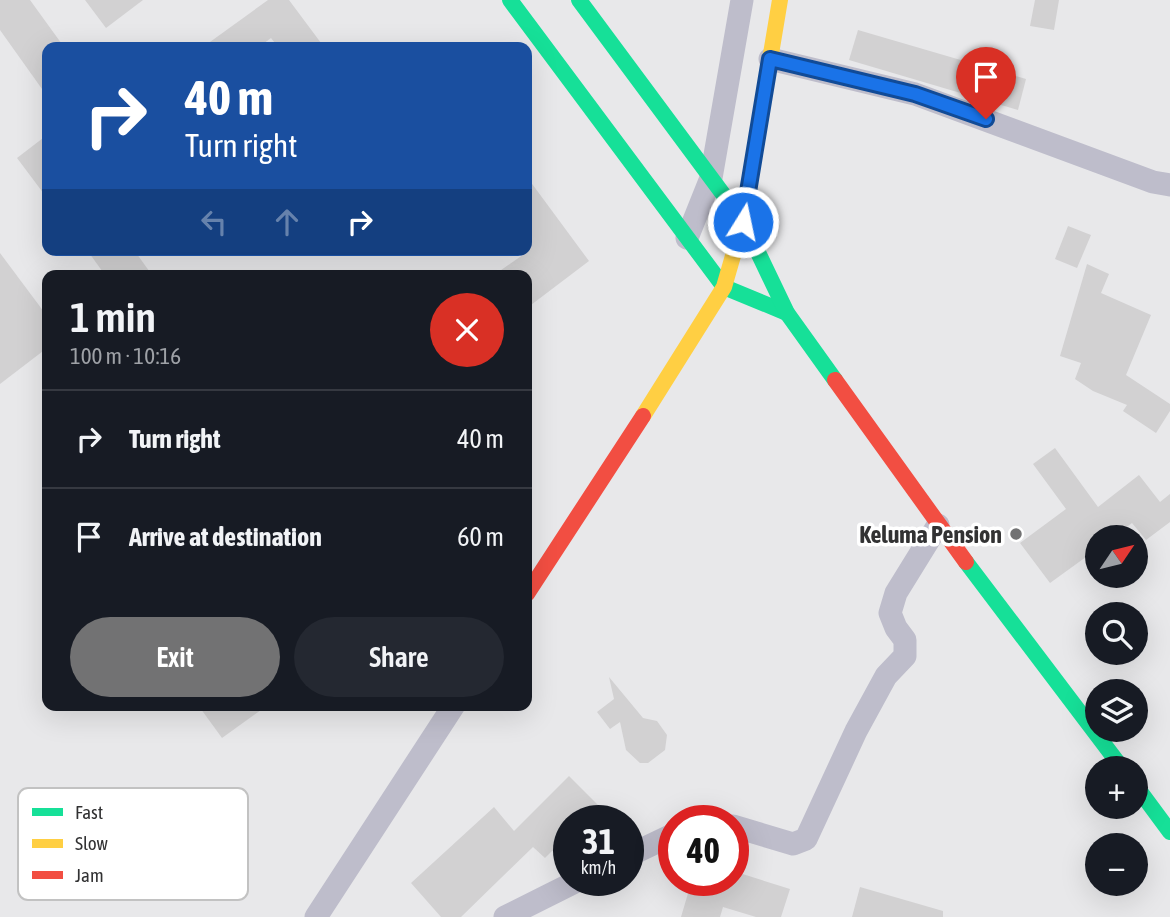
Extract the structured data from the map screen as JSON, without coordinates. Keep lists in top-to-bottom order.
{
  "places": ["Keluma Pension"],
  "legend": ["Fast", "Slow", "Jam"],
  "north": "top right",
  "page": {
    "turn": ["40 m", "Turn right"],
    "heading": ["1 min", "100 m · 10:16"],
    "list": [
      {
        "name": "Turn right",
        "value": "40 m"
      },
      {
        "name": "Arrive at destination",
        "value": "60 m"
      }
    ],
    "map_buttons": ["+", "−"],
    "buttons": ["Exit", "Share"],
    "speed": "31 km/h",
    "limit": "40"
  }
}
